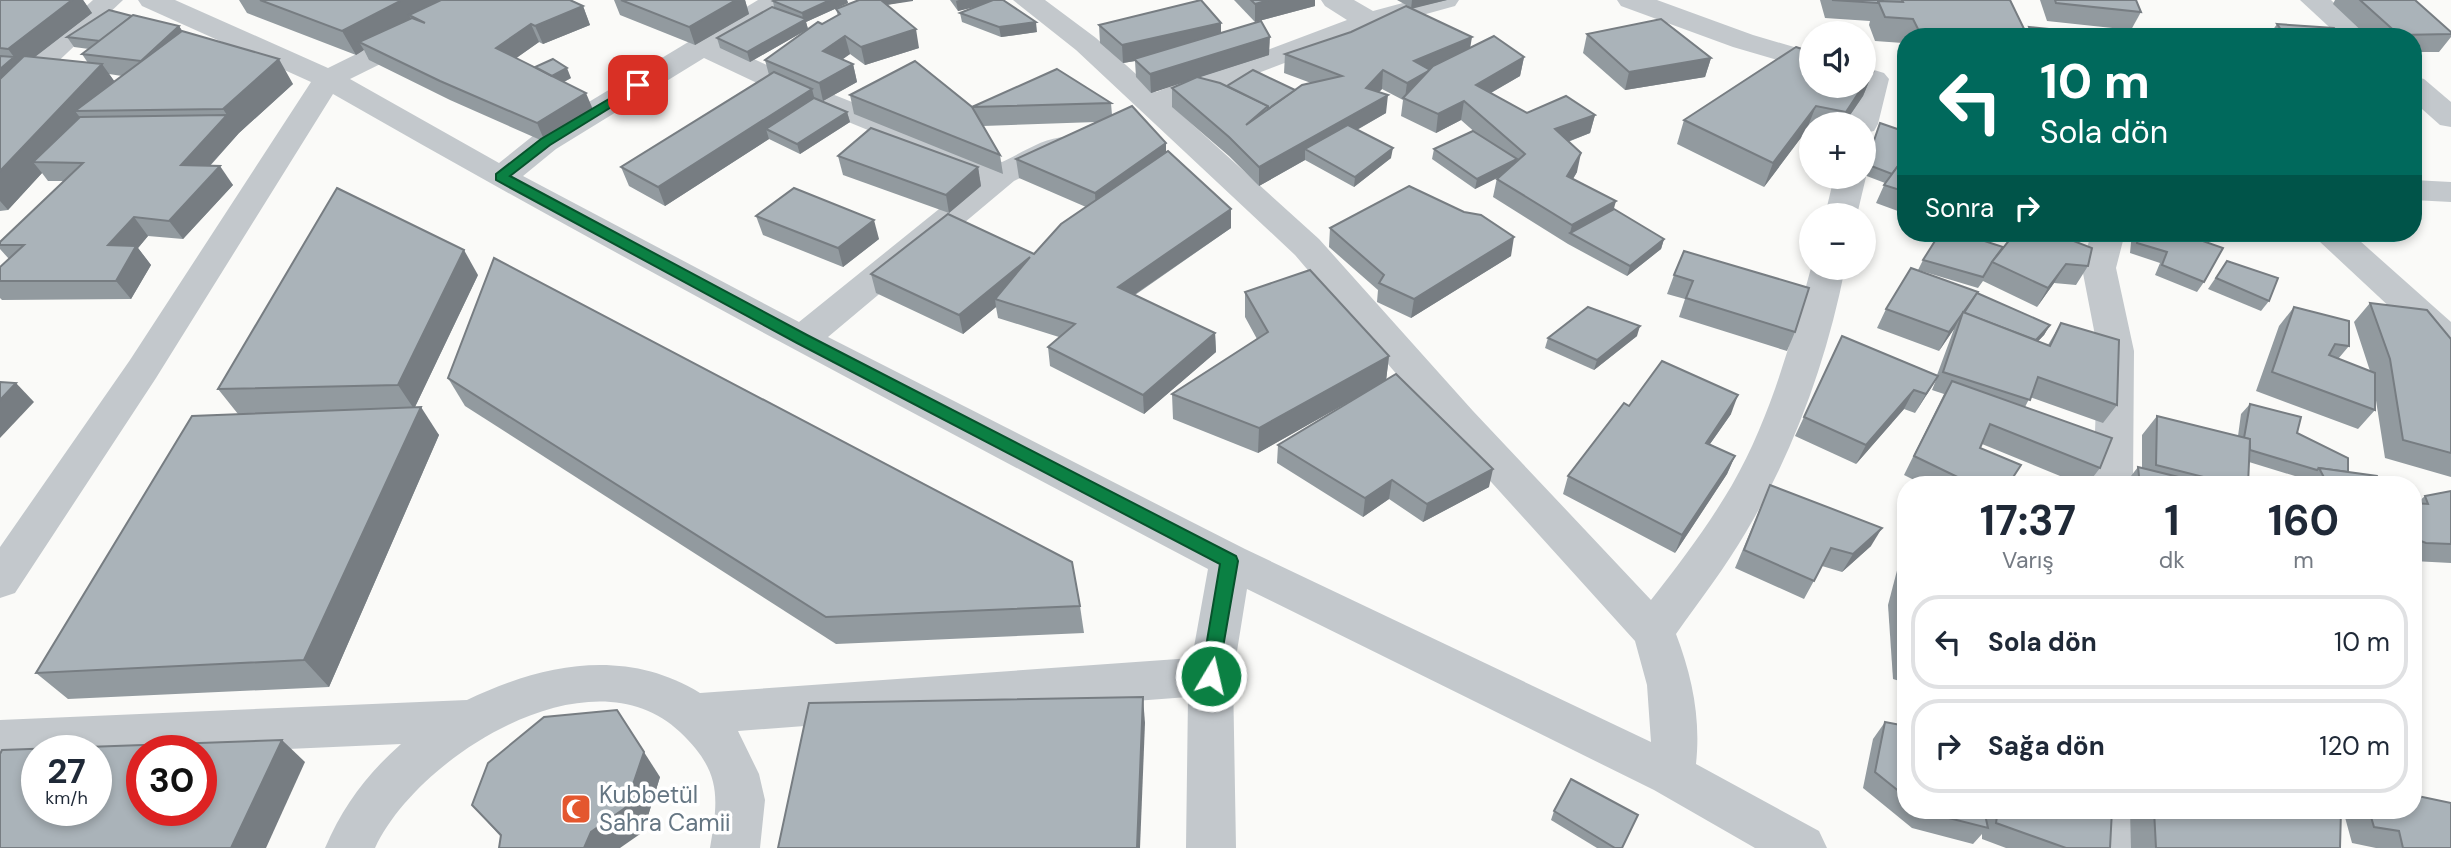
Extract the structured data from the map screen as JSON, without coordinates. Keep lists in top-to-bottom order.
{
  "places": {
    "mosque": ["Kubbetül Sahra Camii"]
  },
  "page": {
    "map_buttons": ["+", "−"],
    "turn": ["10 m", "Sola dön"],
    "then": "Sonra",
    "eta": [
      "17:37",
      "Varış",
      "1",
      "dk",
      "160",
      "m"
    ],
    "list": [
      {
        "name": "Sola dön",
        "value": "10 m"
      },
      {
        "name": "Sağa dön",
        "value": "120 m"
      }
    ],
    "speed": "27 km/h",
    "limit": "30"
  }
}
